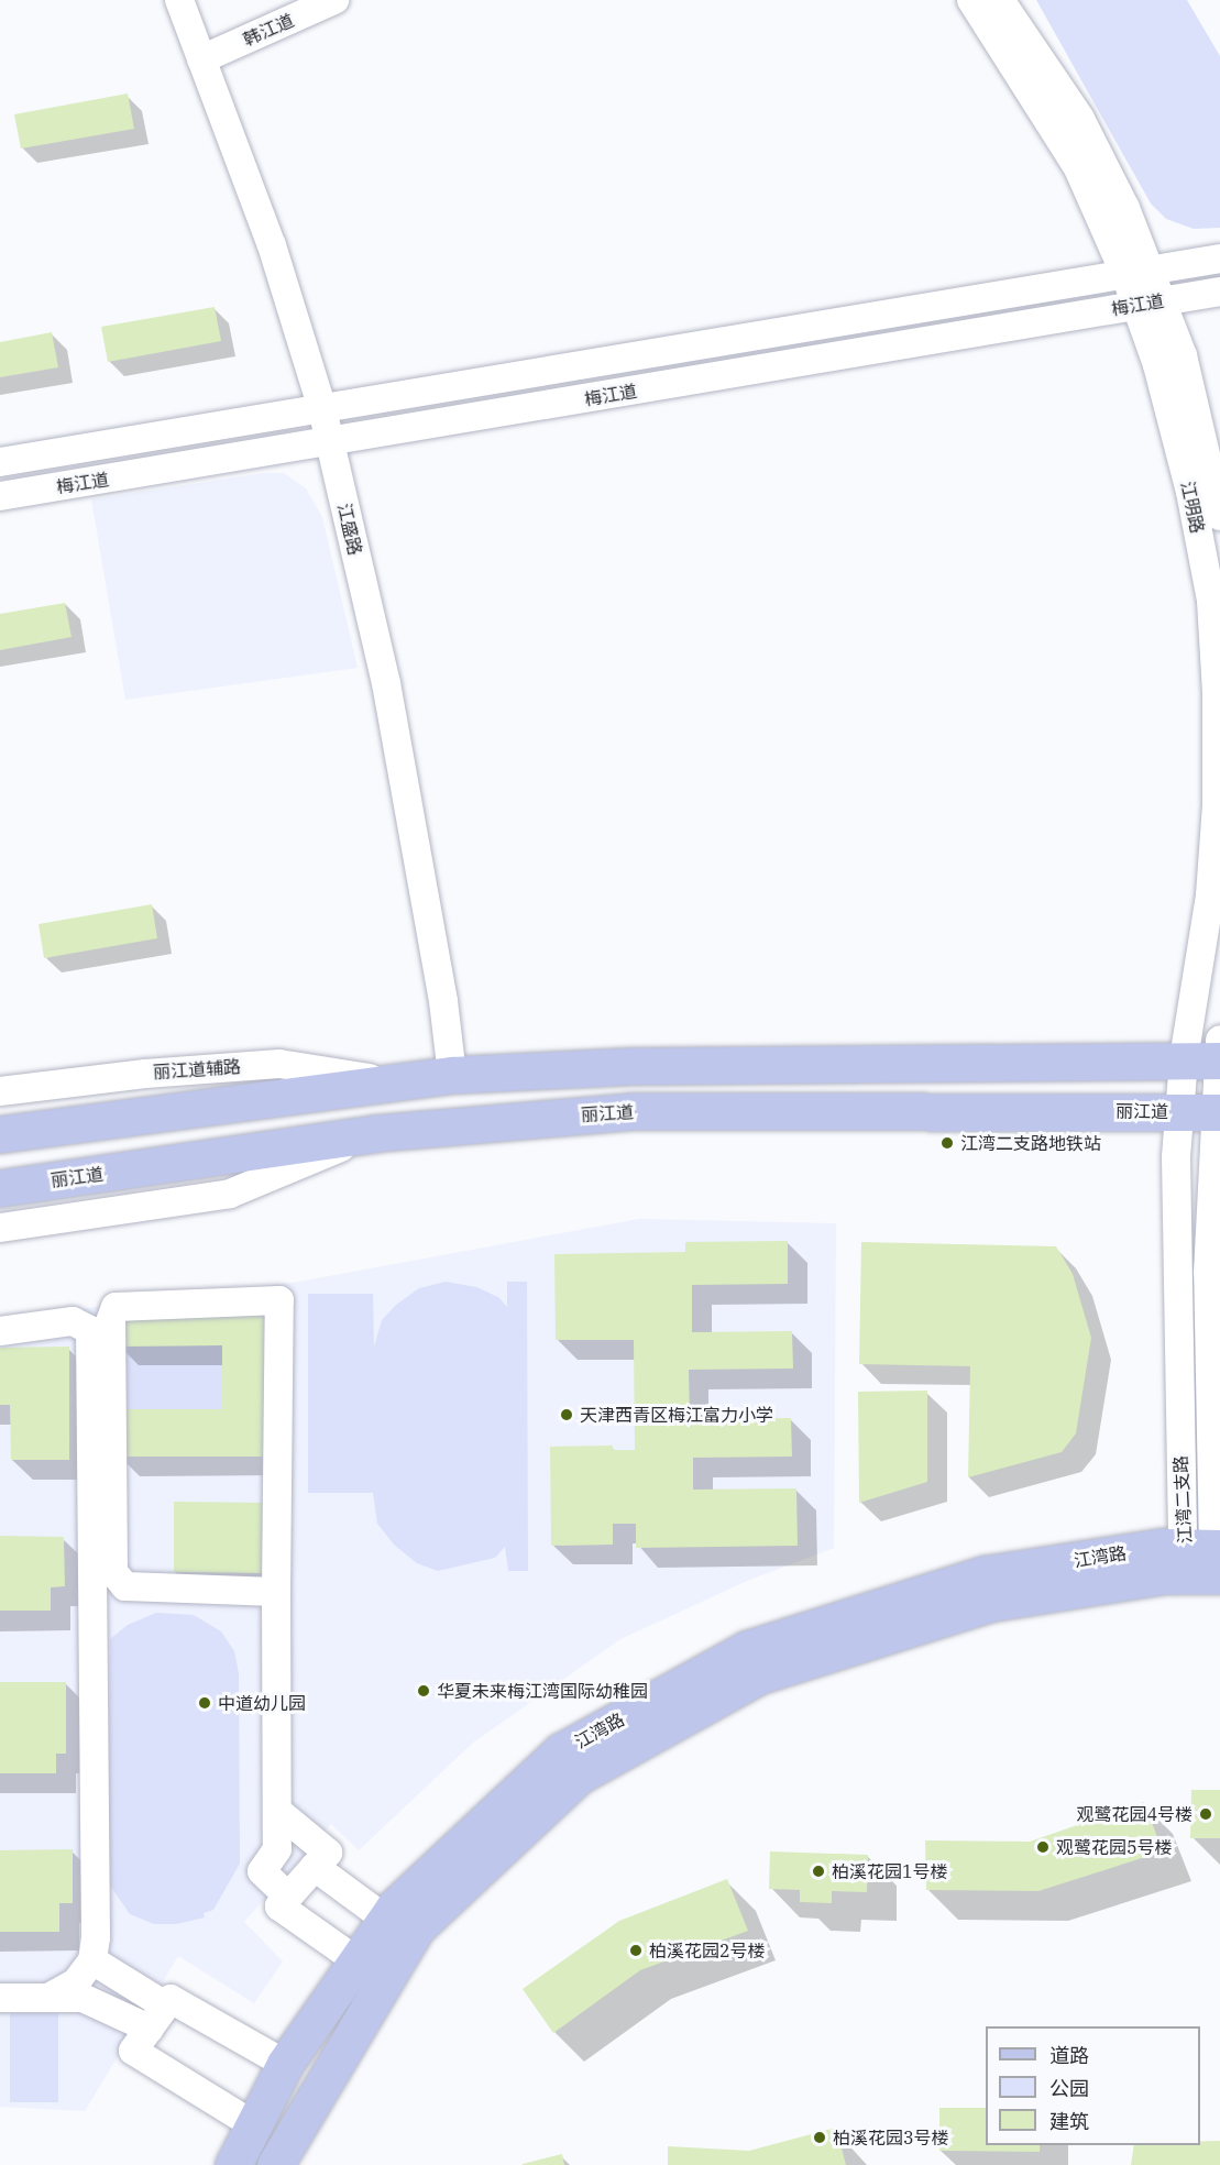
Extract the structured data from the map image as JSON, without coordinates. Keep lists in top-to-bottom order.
{
  "streets": {
    "main road": ["丽江道", "江湾路"],
    "street": [
      "韩江道",
      "梅江道",
      "江明路",
      "江盛路",
      "丽江道辅路",
      "江湾二支路"
    ]
  },
  "crossings": [
    ["韩江道", "江盛路"],
    ["梅江道", "江明路"],
    ["梅江道", "江盛路"],
    ["江明路", "江湾二支路"],
    ["丽江道", "江湾二支路"],
    ["江湾二支路", "江湾路"]
  ],
  "places": [
    "江湾二支路地铁站",
    "天津西青区梅江富力小学",
    "华夏未来梅江湾国际幼稚园",
    "中道幼儿园",
    "观鹭花园4号楼",
    "观鹭花园5号楼",
    "柏溪花园1号楼",
    "柏溪花园2号楼",
    "柏溪花园3号楼"
  ],
  "legend": ["道路", "公园", "建筑"]
}
